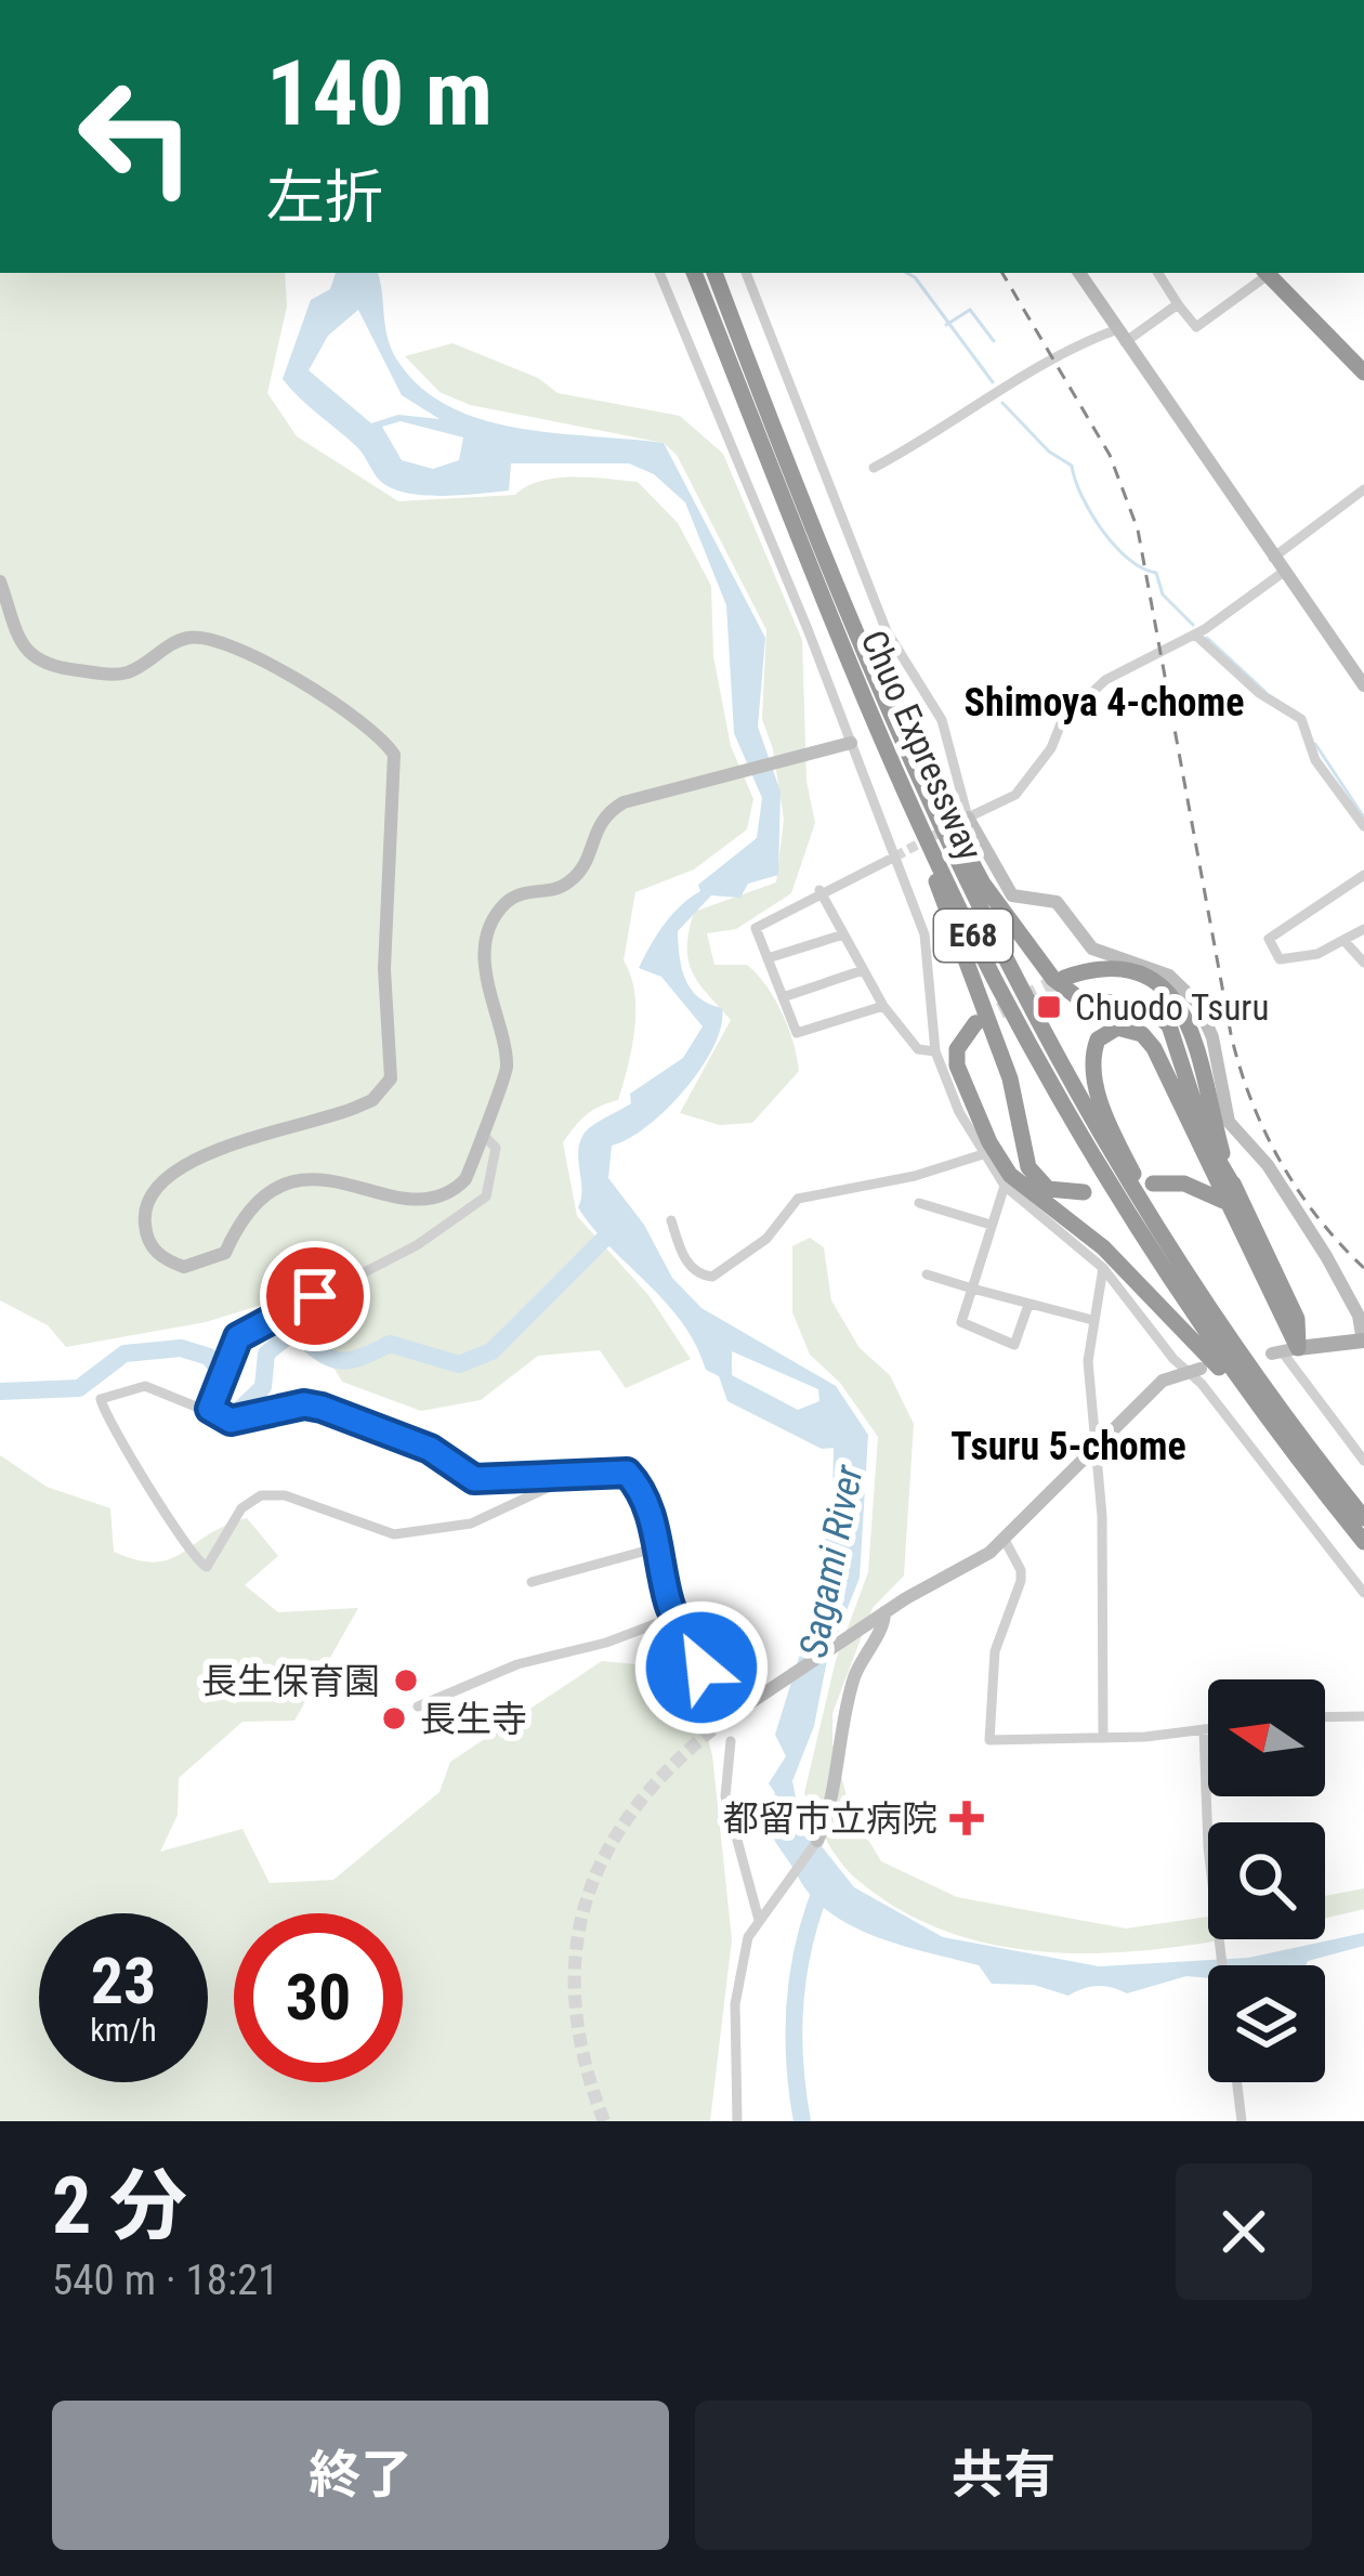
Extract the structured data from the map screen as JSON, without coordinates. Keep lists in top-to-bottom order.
{
  "streets": {
    "highway": ["Chuo Expressway", "E68"]
  },
  "districts": ["Shimoya 4-chome", "Tsuru 5-chome"],
  "water": ["Sagami River"],
  "places": {
    "transit": ["Chuodo Tsuru"],
    "other": ["長生保育園", "長生寺"],
    "health": ["都留市立病院"]
  },
  "north": "left",
  "page": {
    "turn": ["140 m", "左折"],
    "speed": "23 km/h",
    "limit": "30",
    "heading": ["2 分", "540 m · 18:21"],
    "buttons": ["終了", "共有"]
  }
}
